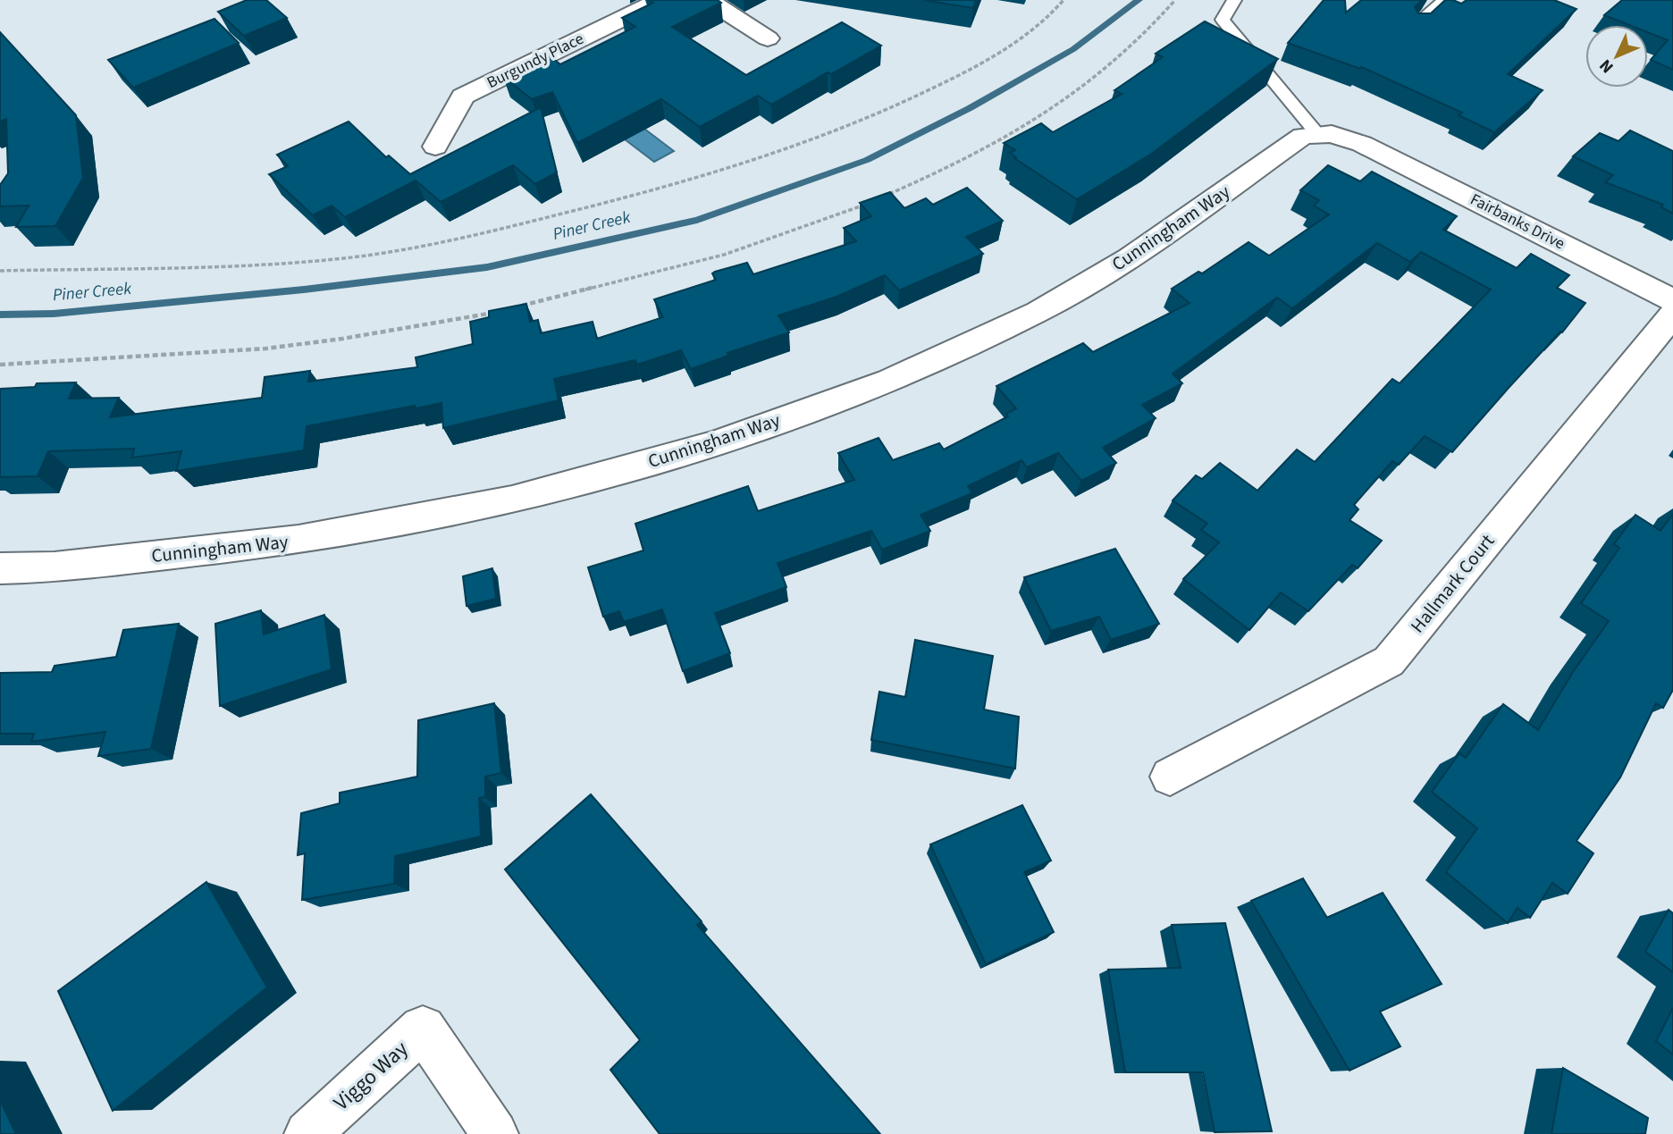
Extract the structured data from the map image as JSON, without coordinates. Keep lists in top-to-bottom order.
{
  "streets": {
    "street": [
      "Burgundy Place",
      "Fairbanks Drive",
      "Cunningham Way",
      "Hallmark Court",
      "Viggo Way"
    ]
  },
  "crossings": [
    ["Fairbanks Drive", "Cunningham Way"]
  ],
  "water": ["Piner Creek"],
  "north": "bottom left"
}
